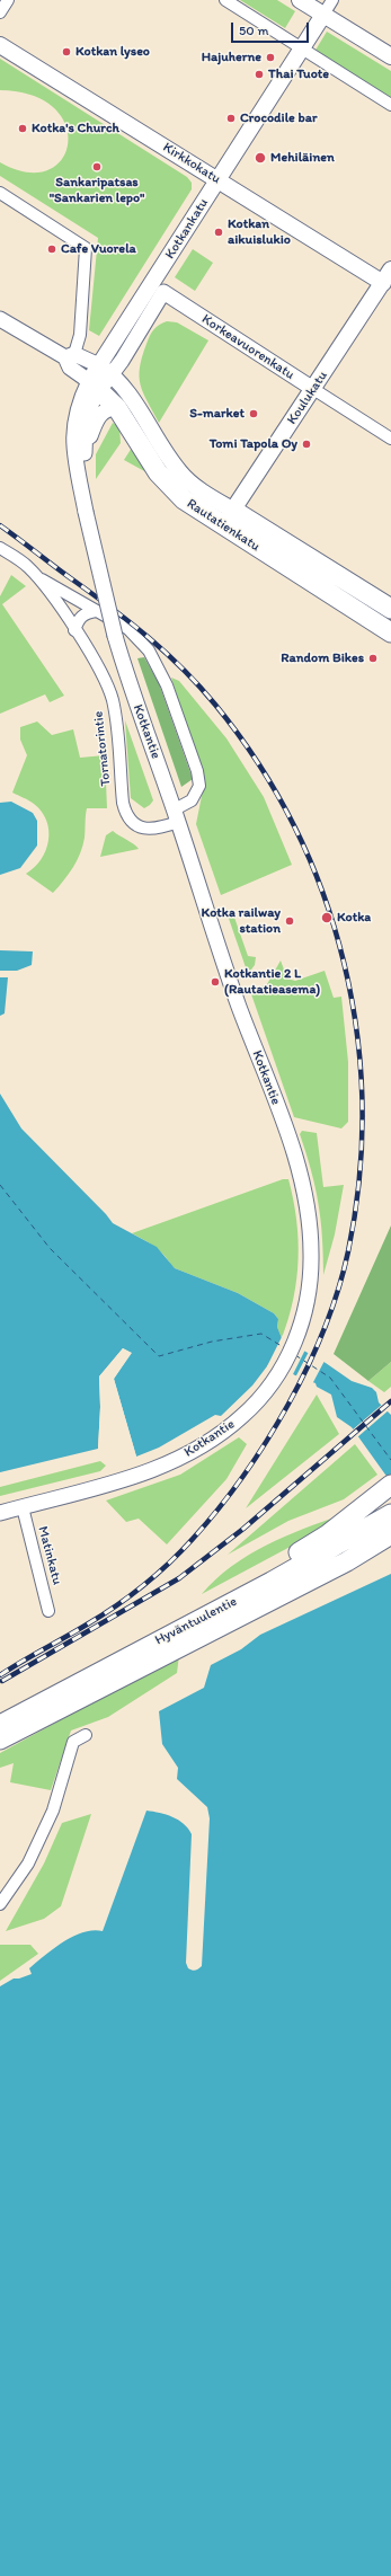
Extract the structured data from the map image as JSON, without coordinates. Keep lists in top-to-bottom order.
{
  "streets": {
    "highway": ["Rautatienkatu", "Hyväntuulentie"],
    "main road": [
      "Kirkkokatu",
      "Kotkankatu",
      "Koulukatu",
      "Kotkantie"
    ],
    "street": ["Korkeavuorenkatu", "Tornatorintie", "Matinkatu"]
  },
  "crossings": [
    ["Kirkkokatu", "Kotkankatu"],
    ["Kirkkokatu", "Koulukatu"],
    ["Kotkankatu", "Korkeavuorenkatu"],
    ["Kotkankatu", "Rautatienkatu"],
    ["Kotkankatu", "Kotkantie"],
    ["Korkeavuorenkatu", "Koulukatu"],
    ["Koulukatu", "Rautatienkatu"],
    ["Rautatienkatu", "Kotkantie"],
    ["Kotkantie", "Tornatorintie"],
    ["Kotkantie", "Matinkatu"]
  ],
  "places": [
    "Kotkan lyseo",
    "Hajuherne",
    "Thai Tuote",
    "Crocodile bar",
    "Kotka's Church",
    "Mehiläinen",
    "Sankaripatsas \"Sankarien lepo\"",
    "Kotkan aikuislukio",
    "Cafe Vuorela",
    "S-market",
    "Tomi Tapola Oy",
    "Random Bikes",
    "Kotka",
    "Kotka railway station",
    "Kotkantie 2 L (Rautatieasema)"
  ],
  "scale_bar": "50 m"
}
